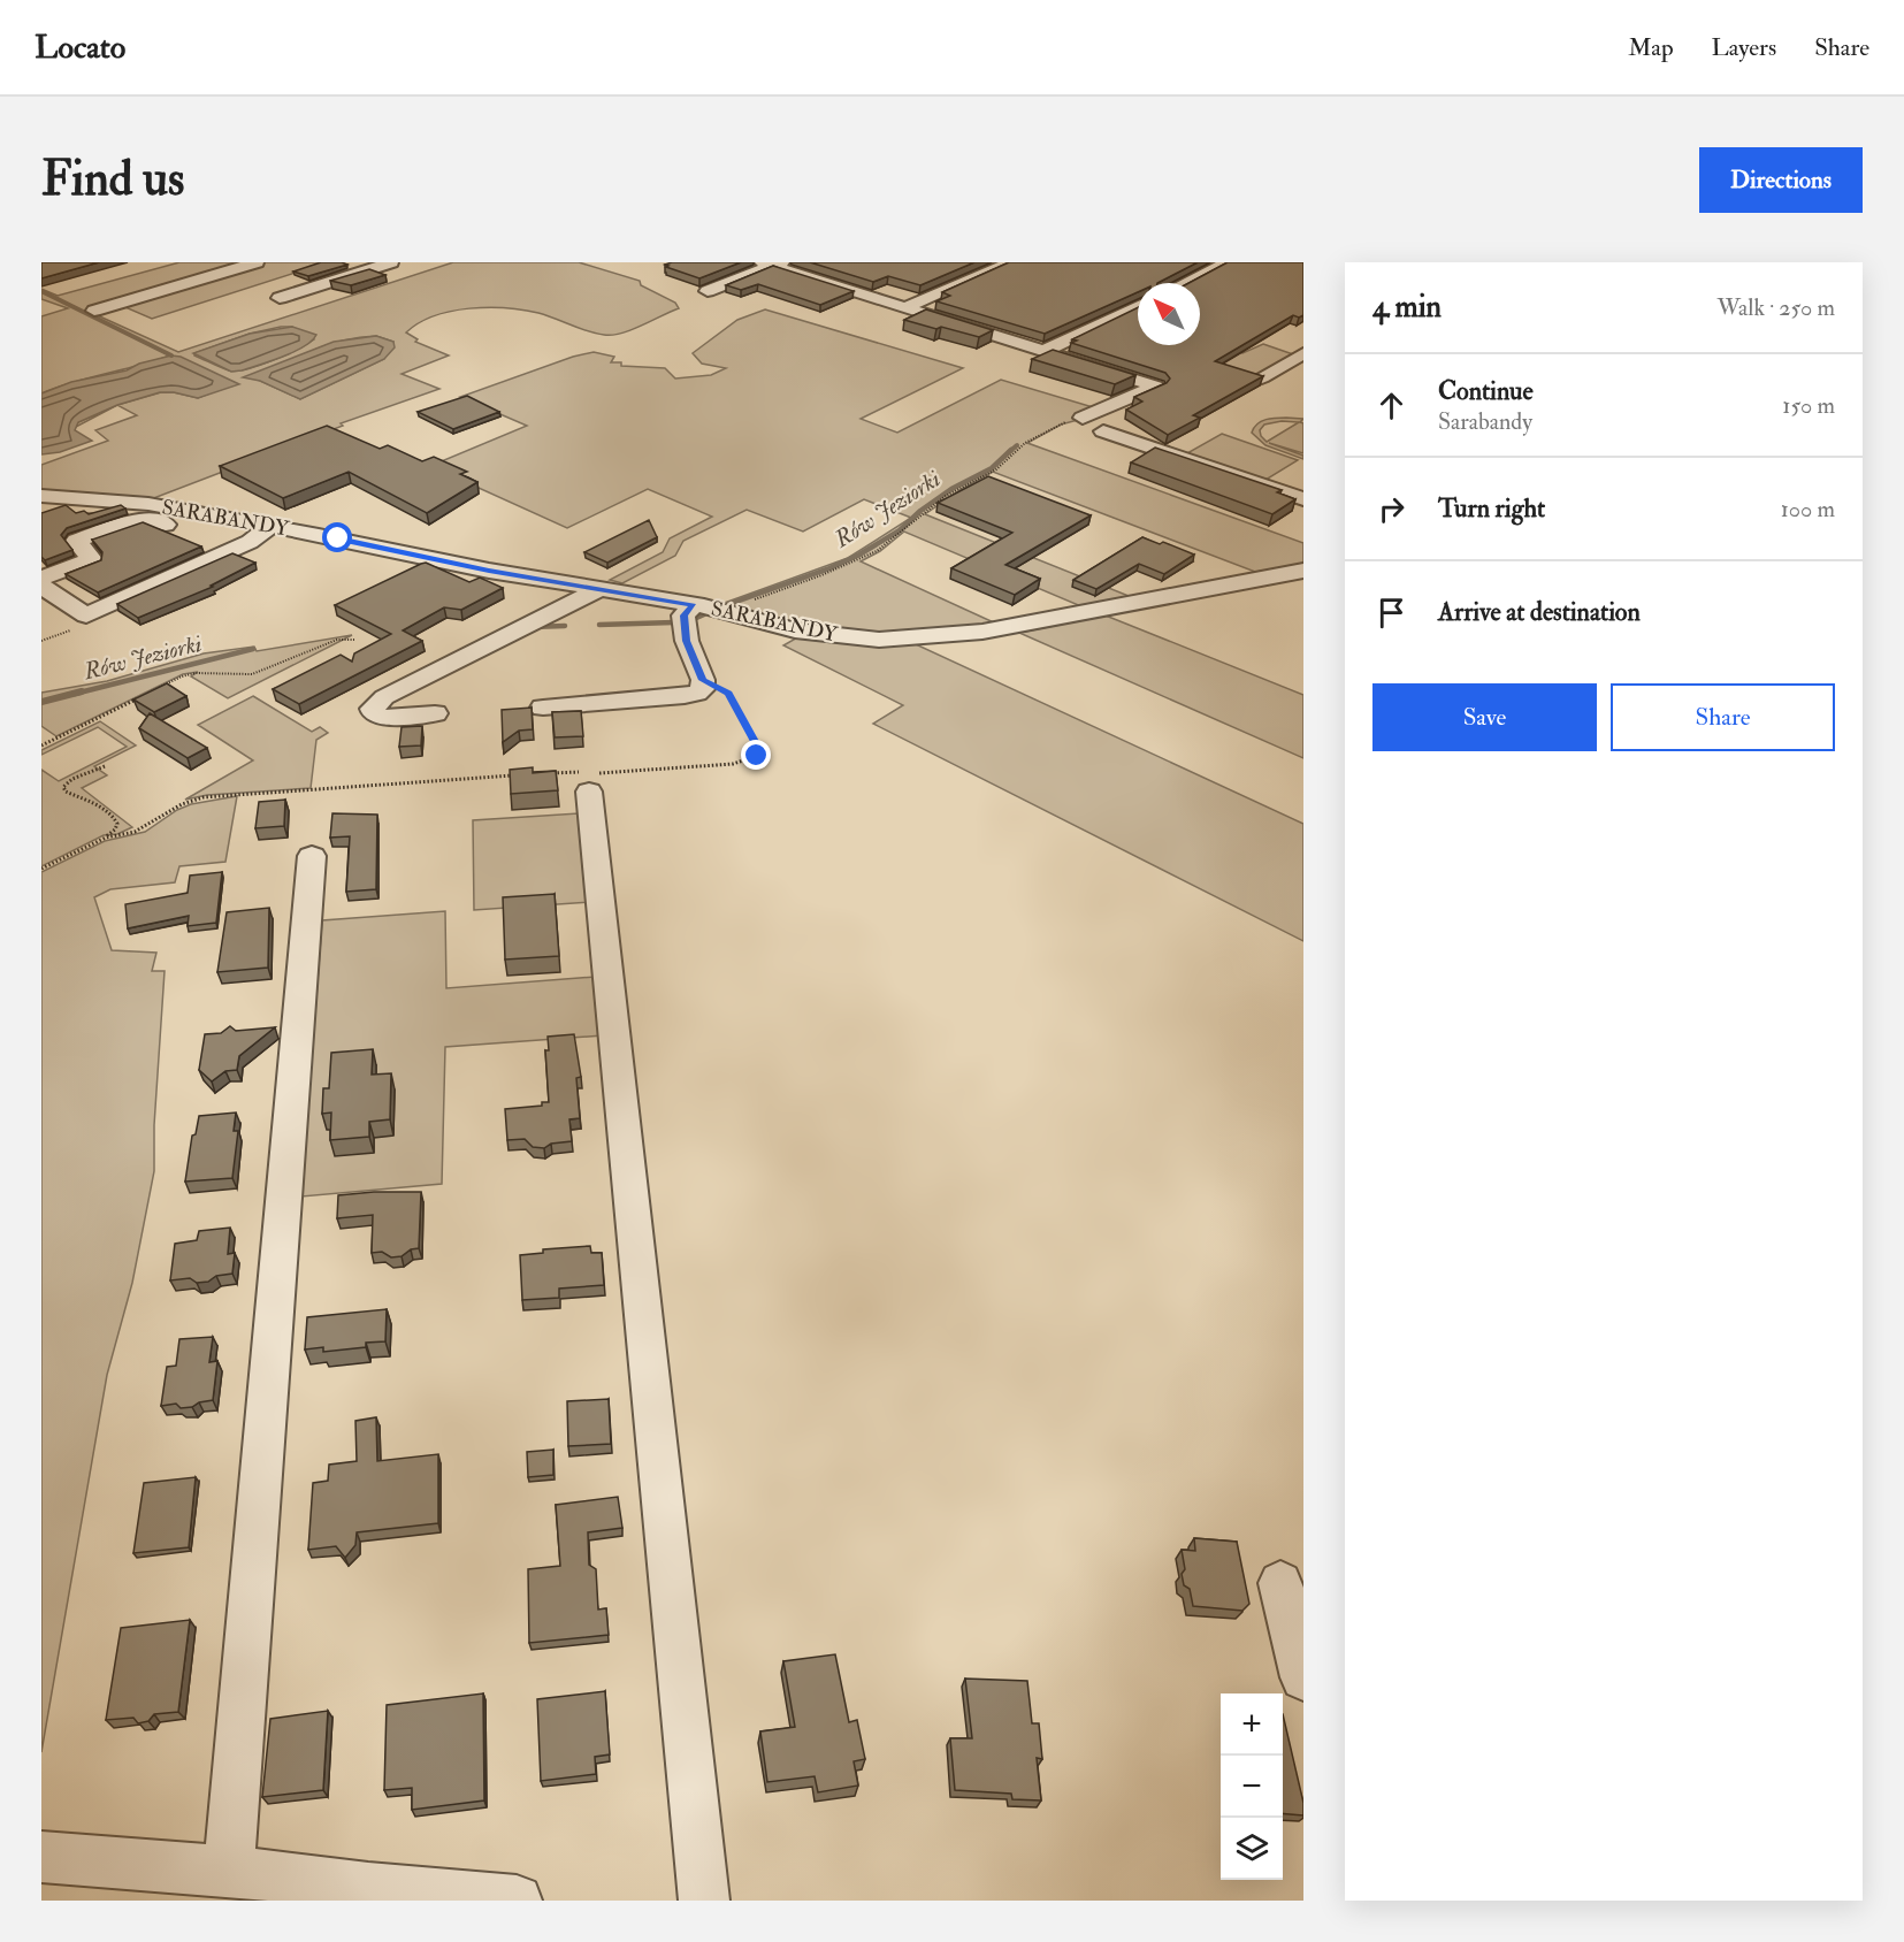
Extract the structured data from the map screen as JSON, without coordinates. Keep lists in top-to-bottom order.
{
  "streets": {
    "street": ["SARABANDY"]
  },
  "water": ["Rów Jeziorki"],
  "north": "top left",
  "page": {
    "header": "Locato",
    "nav": ["Map", "Layers", "Share"],
    "buttons": [
      "Directions",
      ["Save", "Share"]
    ],
    "title": "Find us",
    "heading": ["4 min", "Walk · 250 m"],
    "list": [
      ["Continue", "Sarabandy", "150 m"],
      ["Turn right", "100 m"],
      "Arrive at destination"
    ],
    "map_buttons": ["+", "−"]
  }
}
